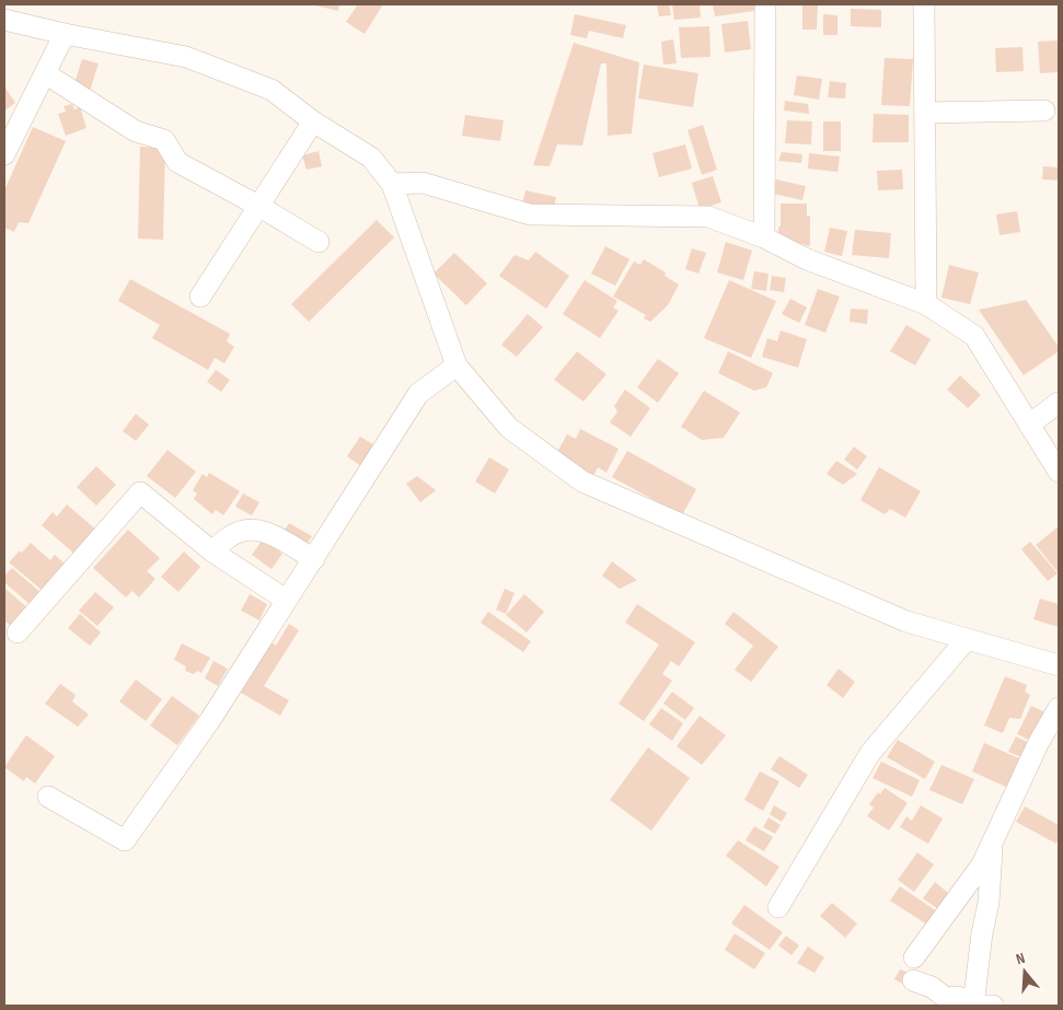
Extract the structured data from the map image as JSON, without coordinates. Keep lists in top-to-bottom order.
{
  "north": "top"
}
